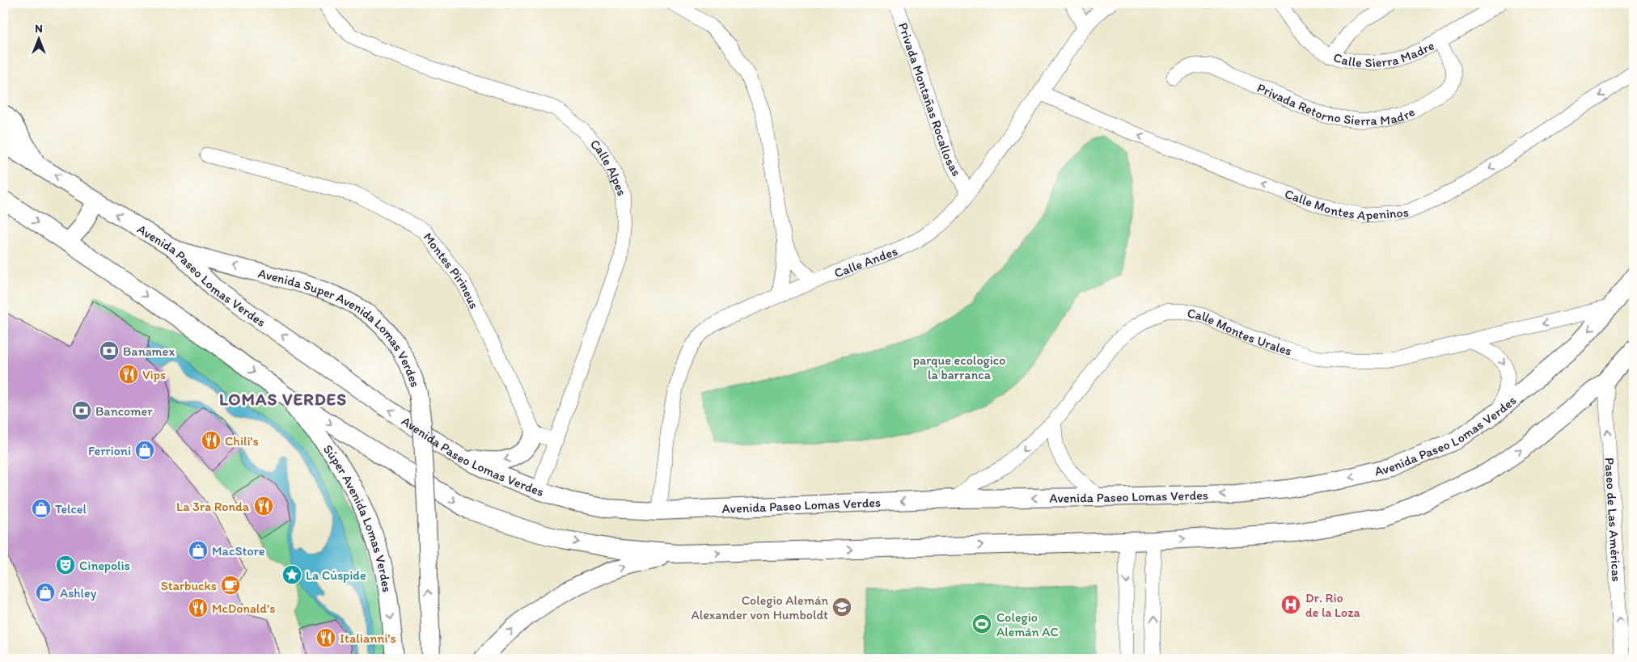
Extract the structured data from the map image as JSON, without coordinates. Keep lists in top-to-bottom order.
{
  "streets": {
    "main road": ["Avenida Paseo Lomas Verdes", "Avenida Super Avenida Lomas Verdes", "Súper Avenida Lomas Verdes"],
    "street": [
      "Calle Sierra Madre",
      "Privada Retorno Sierra Madre",
      "Privada Montañas Rocallosas",
      "Calle Alpes",
      "Calle Montes Apeninos",
      "Calle Andes",
      "Montes Pirineus",
      "Calle Montes Urales",
      "Paseo de Las Américas"
    ]
  },
  "crossings": [
    ["Calle Sierra Madre", "Privada Retorno Sierra Madre"],
    ["Privada Montañas Rocallosas", "Calle Andes"],
    ["Calle Alpes", "Avenida Paseo Lomas Verdes"],
    ["Calle Montes Apeninos", "Calle Andes"],
    ["Calle Andes", "Avenida Paseo Lomas Verdes"],
    ["Avenida Paseo Lomas Verdes", "Avenida Super Avenida Lomas Verdes"],
    ["Avenida Paseo Lomas Verdes", "Calle Montes Urales"]
  ],
  "one_way": [
    "Calle Montes Apeninos",
    "Avenida Super Avenida Lomas Verdes",
    "Calle Montes Urales",
    "Súper Avenida Lomas Verdes",
    "Paseo de Las Américas"
  ],
  "districts": ["LOMAS VERDES"],
  "parks": ["parque ecologico la barranca"],
  "places": {
    "bank": ["Banamex", "Bancomer"],
    "restaurant": [
      "Vips",
      "Chili's",
      "La 3ra Ronda",
      "McDonald's",
      "Italianni's"
    ],
    "shop": [
      "Ferrioni",
      "Telcel",
      "MacStore",
      "Ashley"
    ],
    "theatre": ["Cinepolis"],
    "place": ["La Cúspide"],
    "cafe": ["Starbucks"],
    "hospital": ["Dr. Rio de la Loza"],
    "school or university": ["Colegio Alemán Alexander von Humboldt"],
    "sports": ["Colegio Alemán AC"]
  },
  "north": "top"
}
